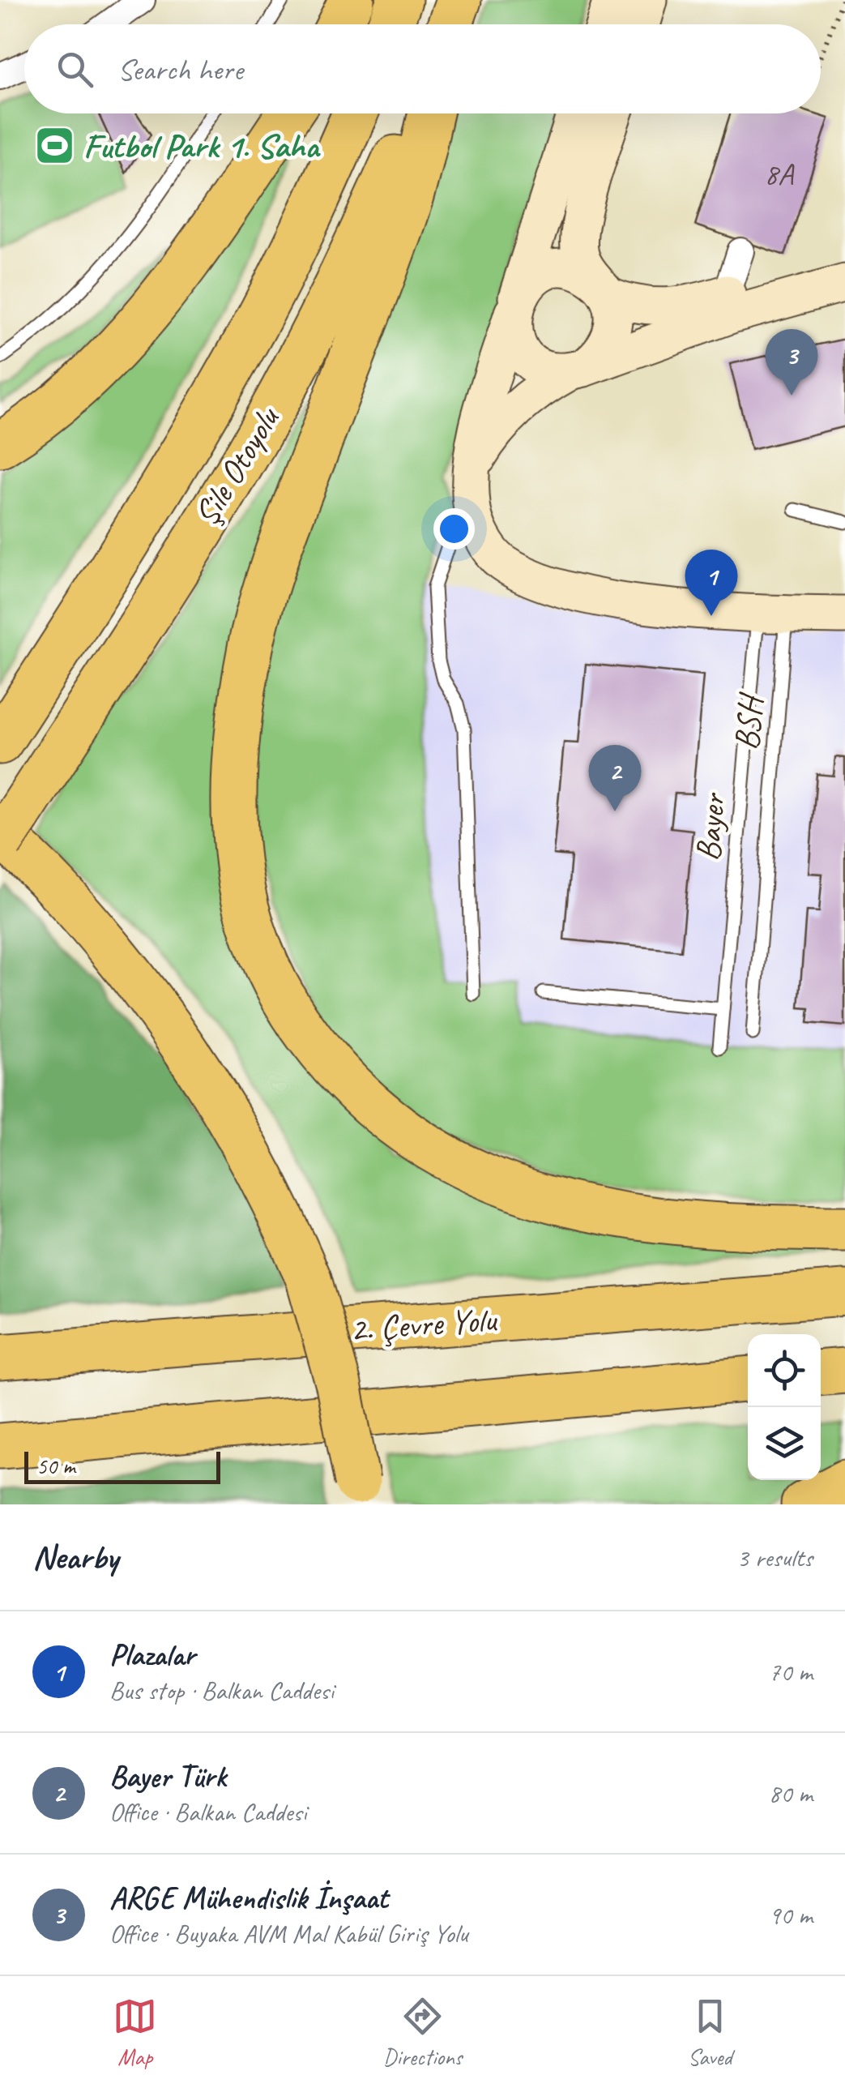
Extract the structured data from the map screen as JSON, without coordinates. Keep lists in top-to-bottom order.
{
  "streets": {
    "highway": ["Şile Otoyolu", "2. Çevre Yolu"],
    "lane": ["BSH", "Bayer"]
  },
  "crossings": [
    ["BSH", "Bayer"]
  ],
  "places": {
    "sports": ["Futbol Park 1. Saha"]
  },
  "house_numbers": ["8A"],
  "scale_bar": "50 m",
  "page": {
    "search": "Search here",
    "pins": ["3", "1", "2"],
    "scale": "50 m",
    "heading": ["Nearby", "3 results"],
    "list": [
      {
        "mark": "1",
        "name": "Plazalar",
        "note": "Bus stop · Balkan Caddesi",
        "value": "70 m"
      },
      {
        "mark": "2",
        "name": "Bayer Türk",
        "note": "Office · Balkan Caddesi",
        "value": "80 m"
      },
      {
        "mark": "3",
        "name": "ARGE Mühendislik İnşaat",
        "note": "Office · Buyaka AVM Mal Kabül Giriş Yolu",
        "value": "90 m"
      }
    ],
    "nav": ["Map", "Directions", "Saved"]
  }
}
